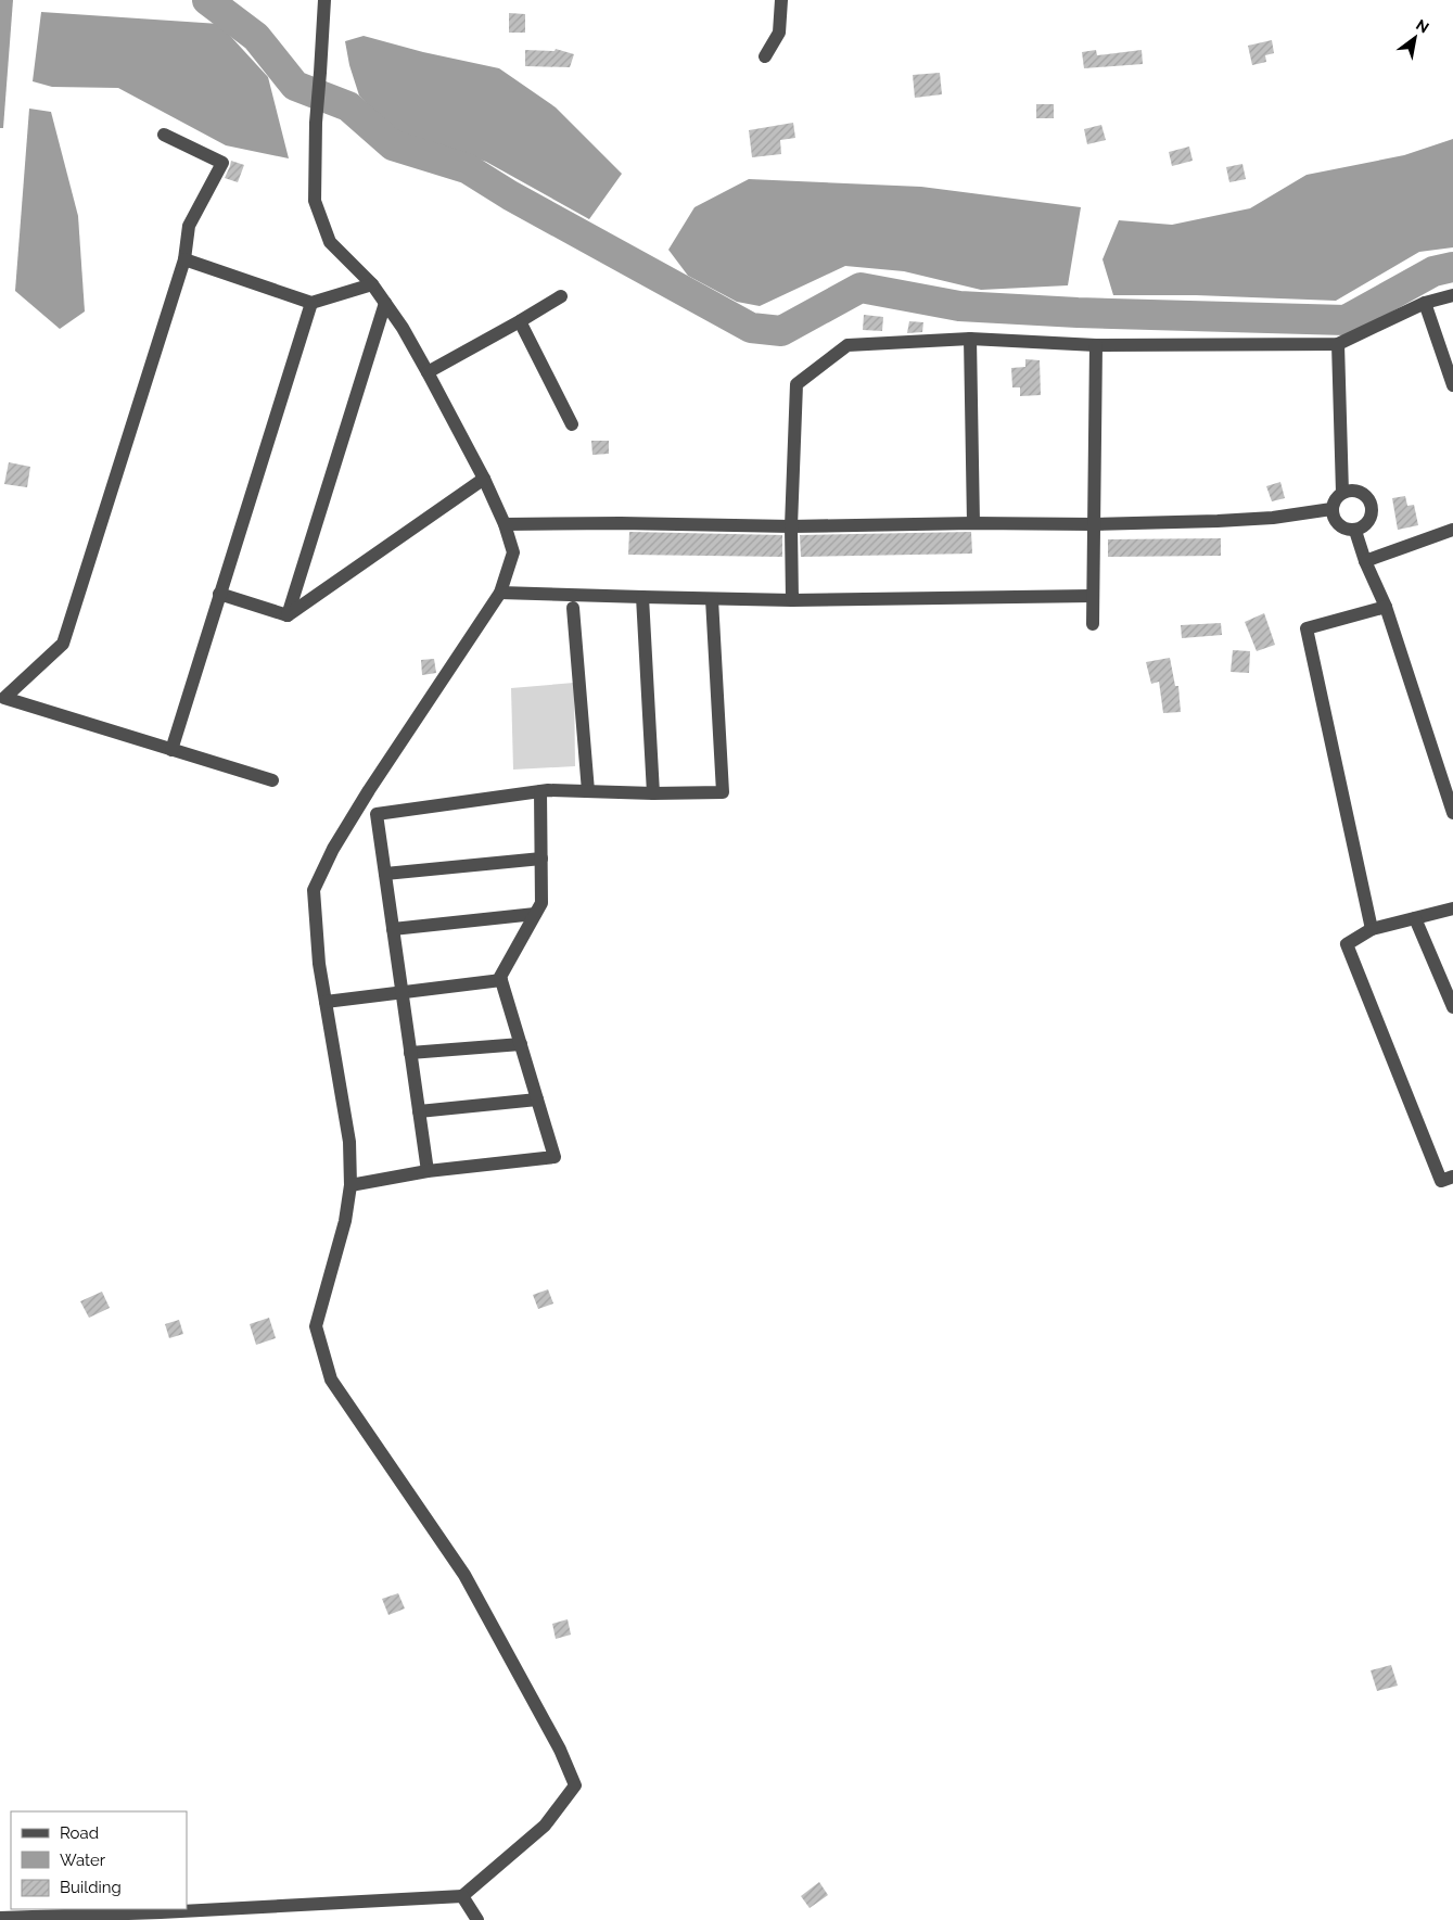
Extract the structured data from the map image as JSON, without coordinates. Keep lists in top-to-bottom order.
{
  "legend": ["Road", "Water", "Building"],
  "north": "top right"
}
